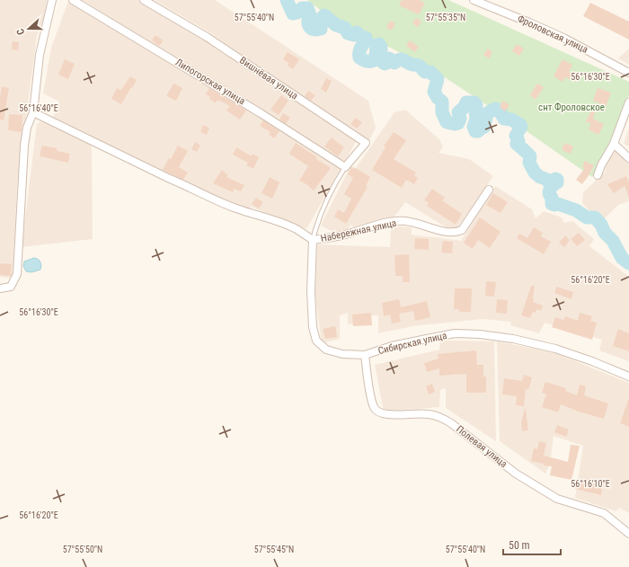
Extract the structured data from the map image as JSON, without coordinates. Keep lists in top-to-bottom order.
{
  "streets": {
    "street": [
      "Фроловская улица",
      "Вишнёвая улица",
      "Липогорская улица",
      "Набережная улица",
      "Сибирская улица",
      "Полевая улица"
    ]
  },
  "crossings": [
    ["Вишнёвая улица", "Липогорская улица"],
    ["Набережная улица", "Сибирская улица"],
    ["Сибирская улица", "Полевая улица"]
  ],
  "parks": ["снт Фроловское"],
  "scale_bar": "50 m",
  "north": "left",
  "coordinates": [
    "57°55'40\"N",
    "57°55'35\"N",
    "56°16'30\"E",
    "56°16'40\"E",
    "56°16'20\"E",
    "56°16'10\"E",
    "57°55'50\"N",
    "57°55'45\"N"
  ]
}
